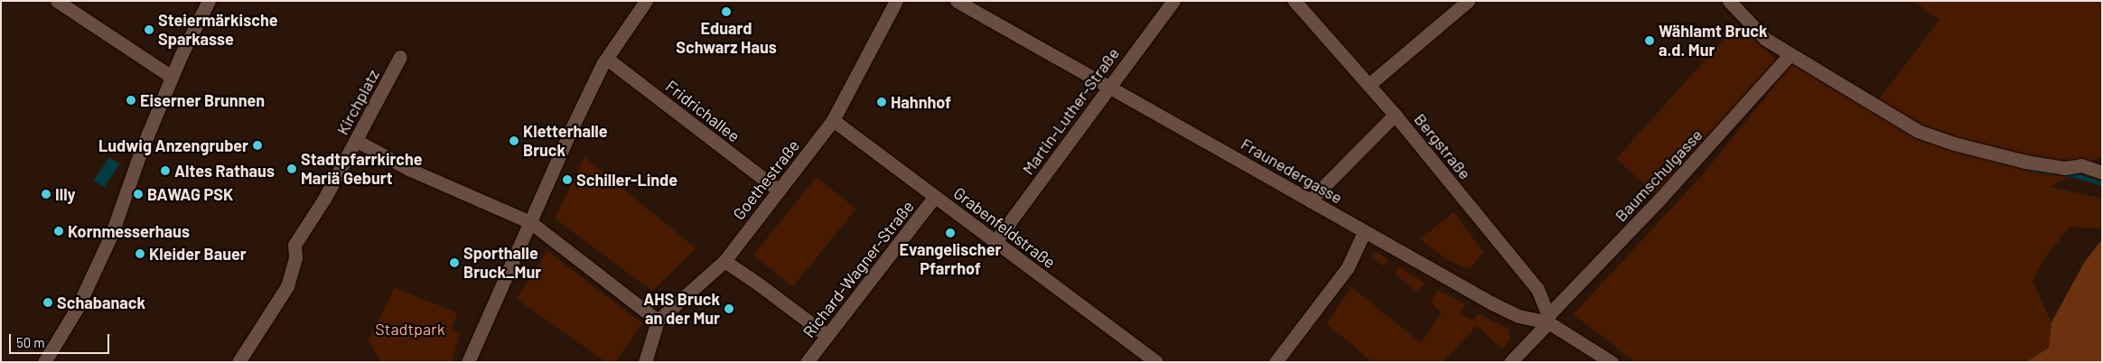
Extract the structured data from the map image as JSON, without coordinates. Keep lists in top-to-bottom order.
{
  "streets": {
    "street": [
      "Kirchplatz",
      "Fridrichallee",
      "Martin-Luther-Straße",
      "Bergstraße",
      "Fraunedergasse",
      "Baumschulgasse",
      "Goethestraße",
      "Grabenfeldstraße",
      "Richard-Wagner-Straße"
    ]
  },
  "crossings": [
    ["Fridrichallee", "Goethestraße"],
    ["Martin-Luther-Straße", "Fraunedergasse"],
    ["Martin-Luther-Straße", "Grabenfeldstraße"],
    ["Bergstraße", "Fraunedergasse"],
    ["Bergstraße", "Baumschulgasse"],
    ["Fraunedergasse", "Baumschulgasse"],
    ["Goethestraße", "Grabenfeldstraße"],
    ["Grabenfeldstraße", "Richard-Wagner-Straße"]
  ],
  "parks": ["Stadtpark"],
  "places": [
    "Eduard Schwarz Haus",
    "Steiermärkische Sparkasse",
    "Wählamt Bruck a.d. Mur",
    "Eiserner Brunnen",
    "Hahnhof",
    "Kletterhalle Bruck",
    "Ludwig Anzengruber",
    "Stadtpfarrkirche Mariä Geburt",
    "Altes Rathaus",
    "Schiller-Linde",
    "Illy",
    "BAWAG PSK",
    "Kornmesserhaus",
    "Evangelischer Pfarrhof",
    "Kleider Bauer",
    "Sporthalle Bruck_Mur",
    "Schabanack",
    "AHS Bruck an der Mur"
  ],
  "scale_bar": "50 m"
}
